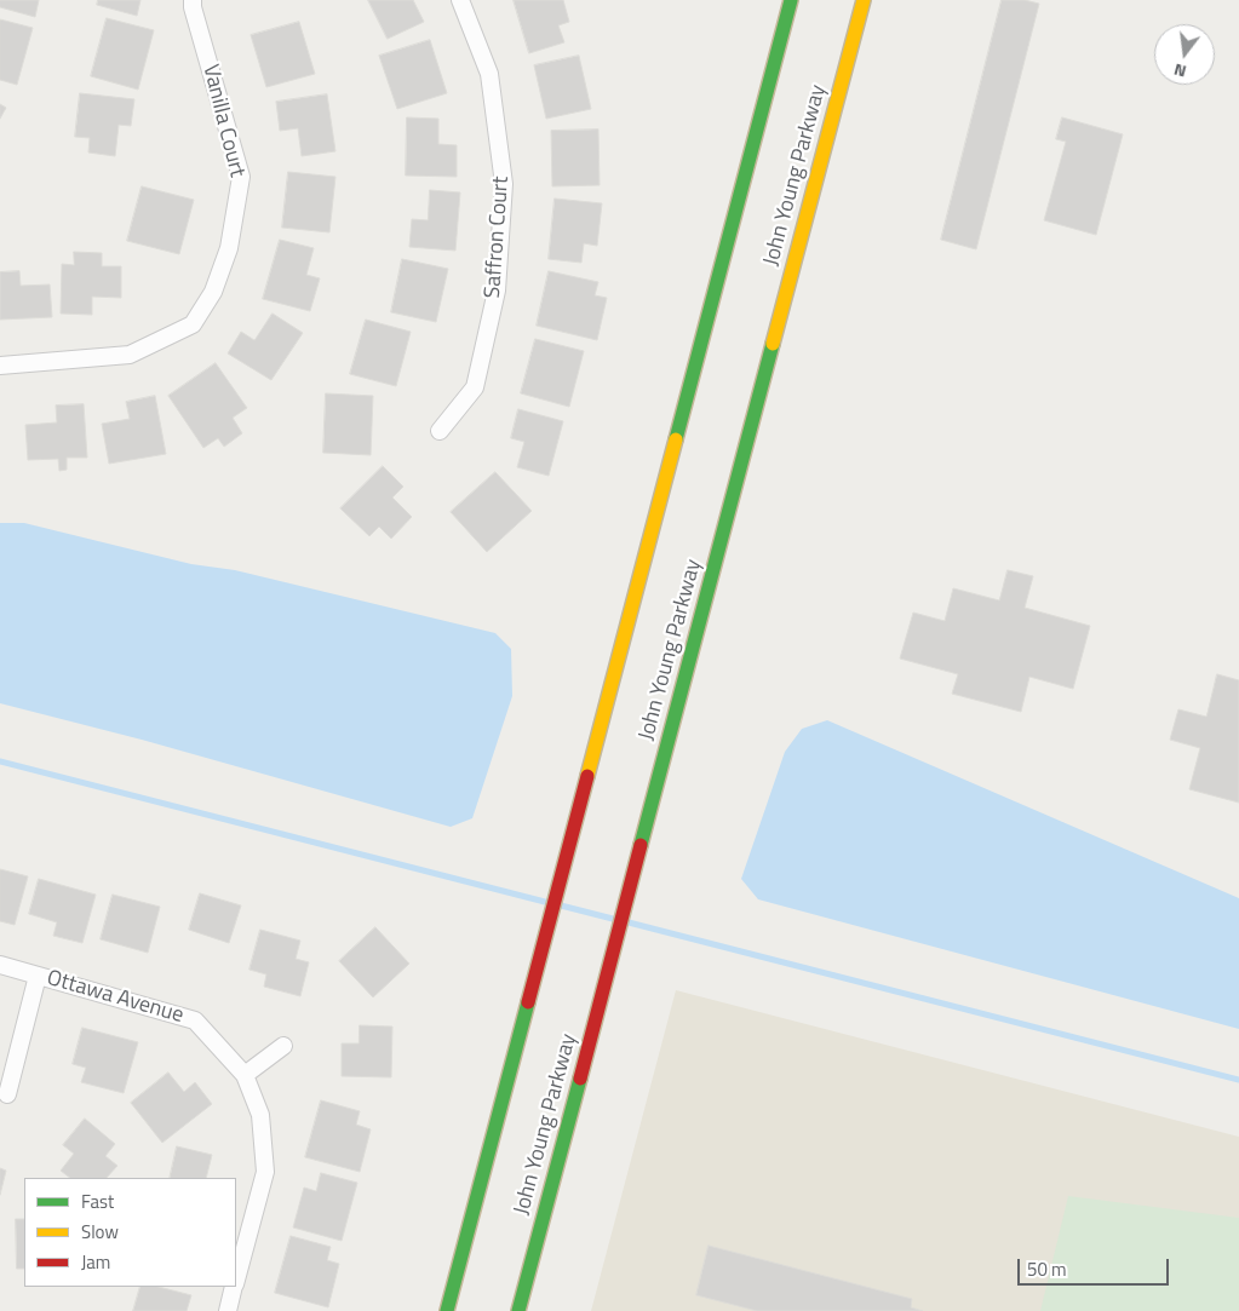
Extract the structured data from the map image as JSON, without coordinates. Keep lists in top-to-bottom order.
{
  "streets": {
    "highway": ["John Young Parkway"],
    "street": ["Vanilla Court", "Saffron Court", "Ottawa Avenue"]
  },
  "legend": ["Fast", "Slow", "Jam"],
  "scale_bar": "50 m",
  "north": "bottom"
}
